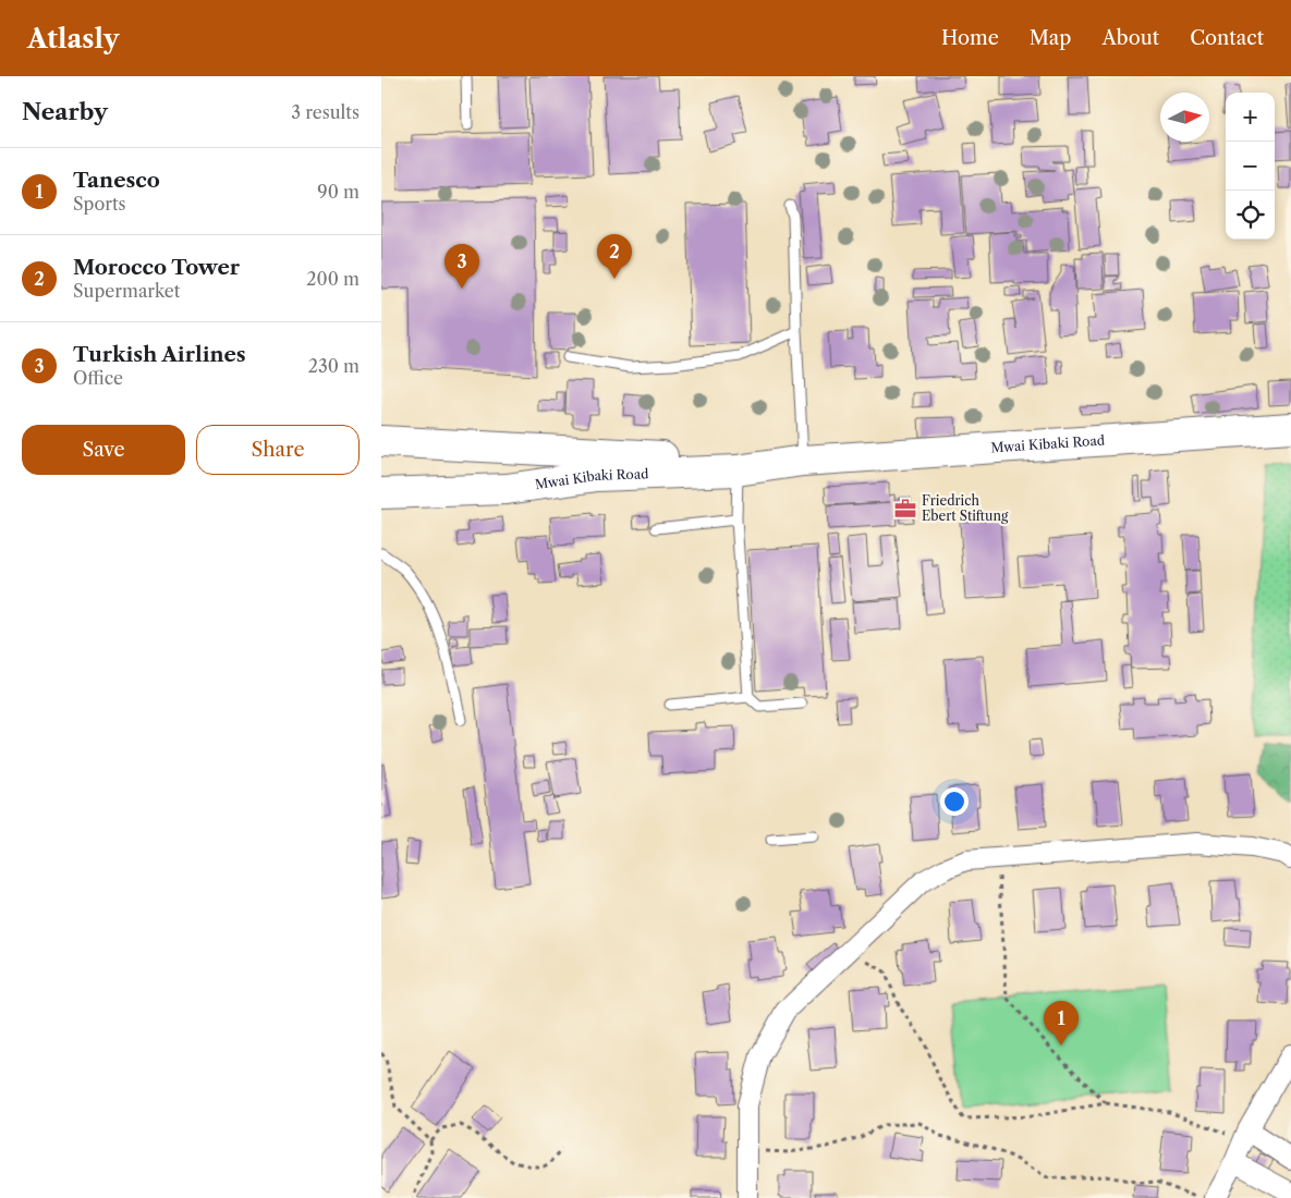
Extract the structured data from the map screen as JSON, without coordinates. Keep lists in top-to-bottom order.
{
  "streets": {
    "main road": ["Mwai Kibaki Road"]
  },
  "places": {
    "office": ["Friedrich Ebert Stiftung"]
  },
  "north": "right",
  "page": {
    "header": "Atlasly",
    "nav": [
      "Home",
      "Map",
      "About",
      "Contact"
    ],
    "heading": ["Nearby", "3 results"],
    "map_buttons": ["+", "−"],
    "list": [
      {
        "mark": "1",
        "name": "Tanesco",
        "note": "Sports",
        "value": "90 m"
      },
      {
        "mark": "2",
        "name": "Morocco Tower",
        "note": "Supermarket",
        "value": "200 m"
      },
      {
        "mark": "3",
        "name": "Turkish Airlines",
        "note": "Office",
        "value": "230 m"
      }
    ],
    "pins": ["2", "3", "1"],
    "buttons": ["Save", "Share"]
  }
}
